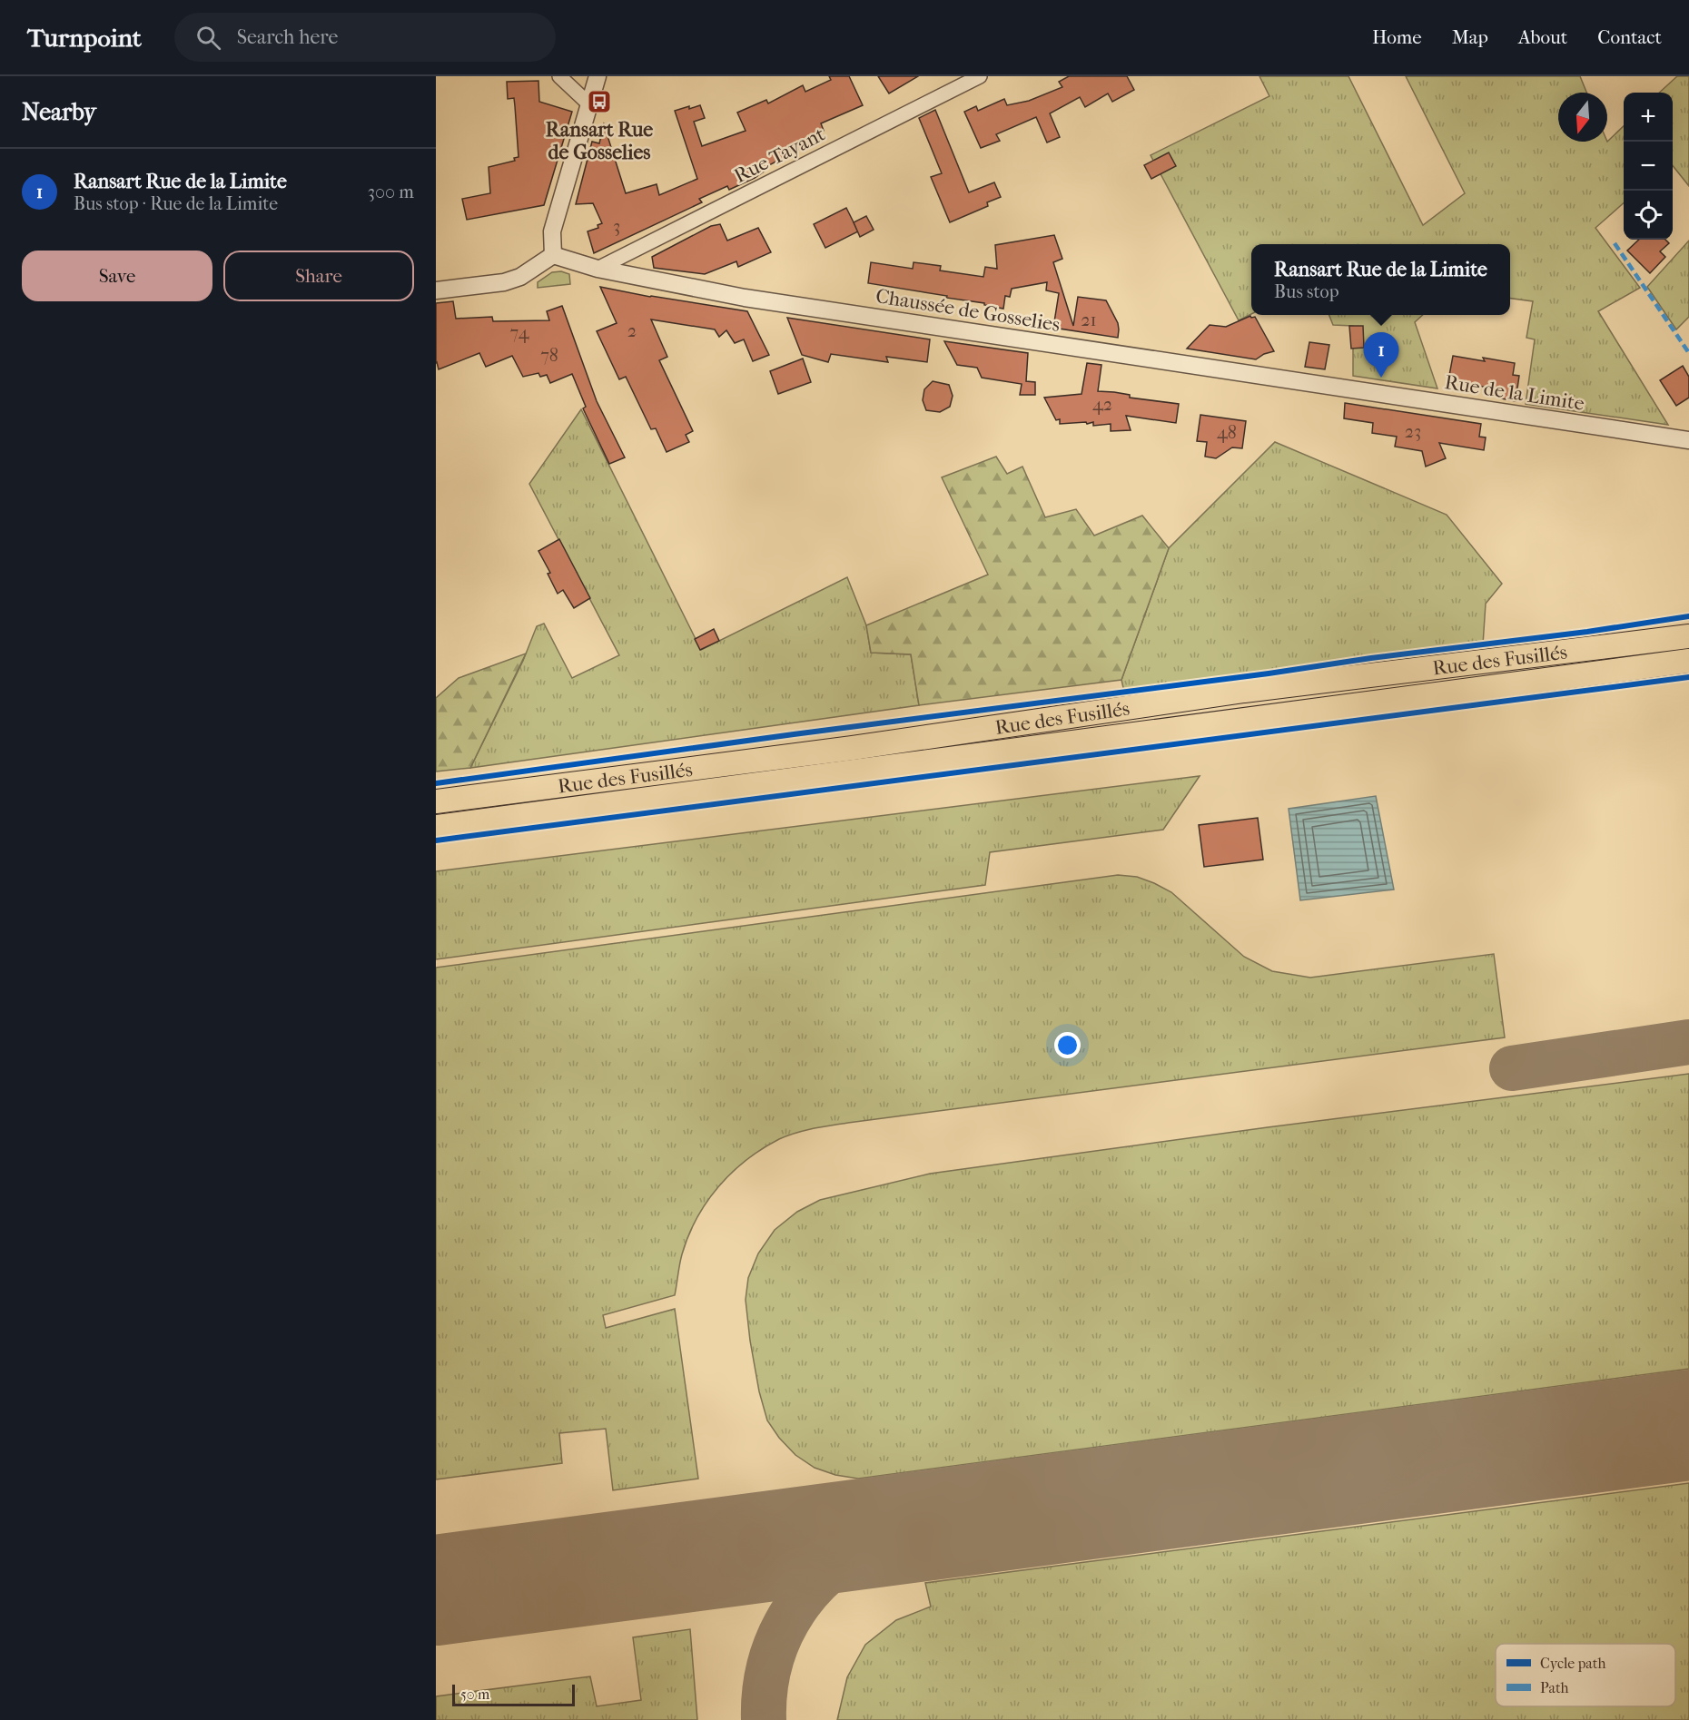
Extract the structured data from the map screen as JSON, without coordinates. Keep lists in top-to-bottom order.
{
  "streets": {
    "highway": ["Rue des Fusillés"],
    "street": ["Rue Tayant", "Chaussée de Gosselies", "Rue de la Limite"]
  },
  "crossings": [
    ["Rue Tayant", "Chaussée de Gosselies"],
    ["Chaussée de Gosselies", "Rue de la Limite"]
  ],
  "places": {
    "bus stop": ["Ransart Rue de Gosselies"]
  },
  "house_numbers": [
    "3",
    "21",
    "2",
    "74",
    "78",
    "42",
    "23",
    "48"
  ],
  "legend": ["Cycle path", "Path"],
  "scale_bar": "50 m",
  "north": "bottom",
  "page": {
    "header": "Turnpoint",
    "search": "Search here",
    "nav": [
      "Home",
      "Map",
      "About",
      "Contact"
    ],
    "heading": "Nearby",
    "map_buttons": ["+", "−"],
    "list": [
      {
        "mark": "1",
        "name": "Ransart Rue de la Limite",
        "note": "Bus stop · Rue de la Limite",
        "value": "300 m"
      }
    ],
    "buttons": ["Save", "Share"],
    "popup": ["Ransart Rue de la Limite", "Bus stop"],
    "pins": "1",
    "scale": "50 m"
  }
}
